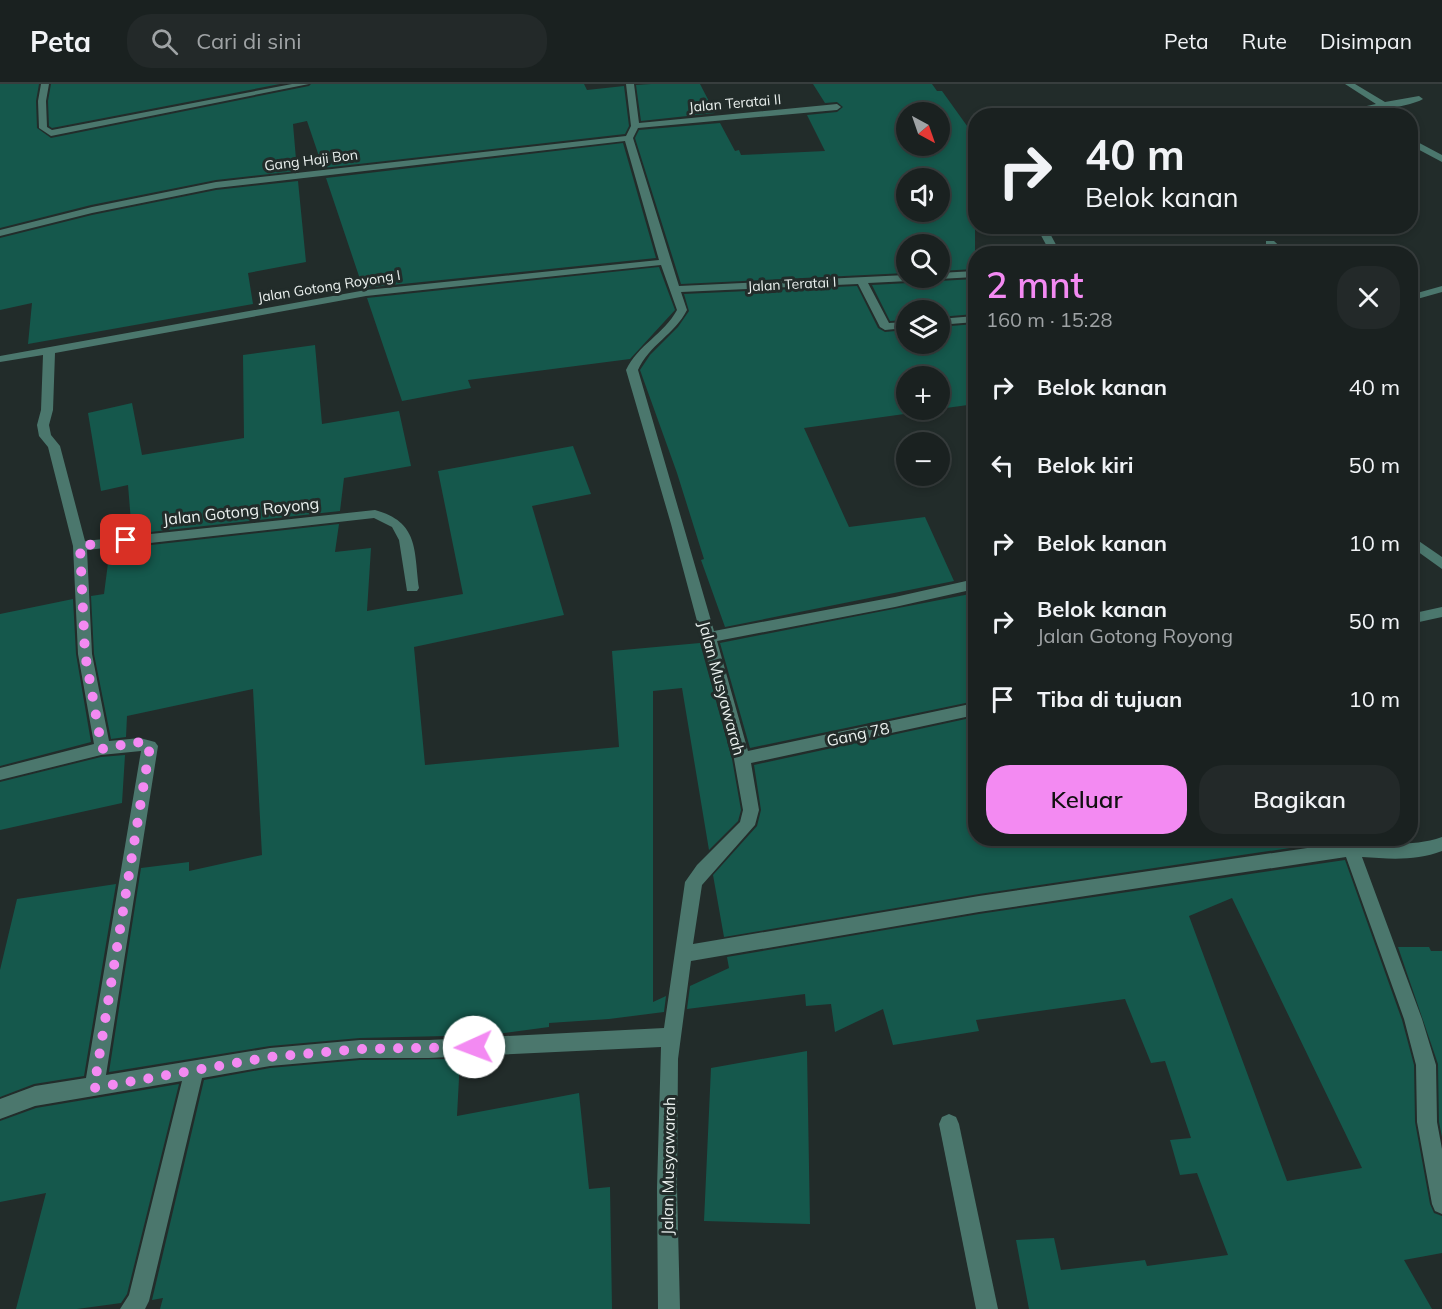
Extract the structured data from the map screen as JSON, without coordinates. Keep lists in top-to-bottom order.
{
  "streets": {
    "street": [
      "Jalan Teratai II",
      "Gang Haji Bon",
      "Jalan Teratai I",
      "Jalan Gotong Royong I",
      "Jalan Gotong Royong",
      "Jalan Musyawarah",
      "Gang 78"
    ]
  },
  "crossings": [
    ["Gang Haji Bon", "Jalan Musyawarah"],
    ["Jalan Teratai I", "Jalan Musyawarah"],
    ["Jalan Gotong Royong I", "Jalan Musyawarah"],
    ["Jalan Musyawarah", "Gang 78"]
  ],
  "north": "bottom right",
  "page": {
    "header": "Peta",
    "search": "Cari di sini",
    "nav": ["Peta", "Rute", "Disimpan"],
    "map_buttons": ["+", "−"],
    "turn": ["40 m", "Belok kanan"],
    "heading": ["2 mnt", "160 m · 15:28"],
    "list": [
      {
        "name": "Belok kanan",
        "value": "40 m"
      },
      {
        "name": "Belok kiri",
        "value": "50 m"
      },
      {
        "name": "Belok kanan",
        "value": "10 m"
      },
      {
        "name": "Belok kanan",
        "note": "Jalan Gotong Royong",
        "value": "50 m"
      },
      {
        "name": "Tiba di tujuan",
        "value": "10 m"
      }
    ],
    "buttons": ["Keluar", "Bagikan"]
  }
}
